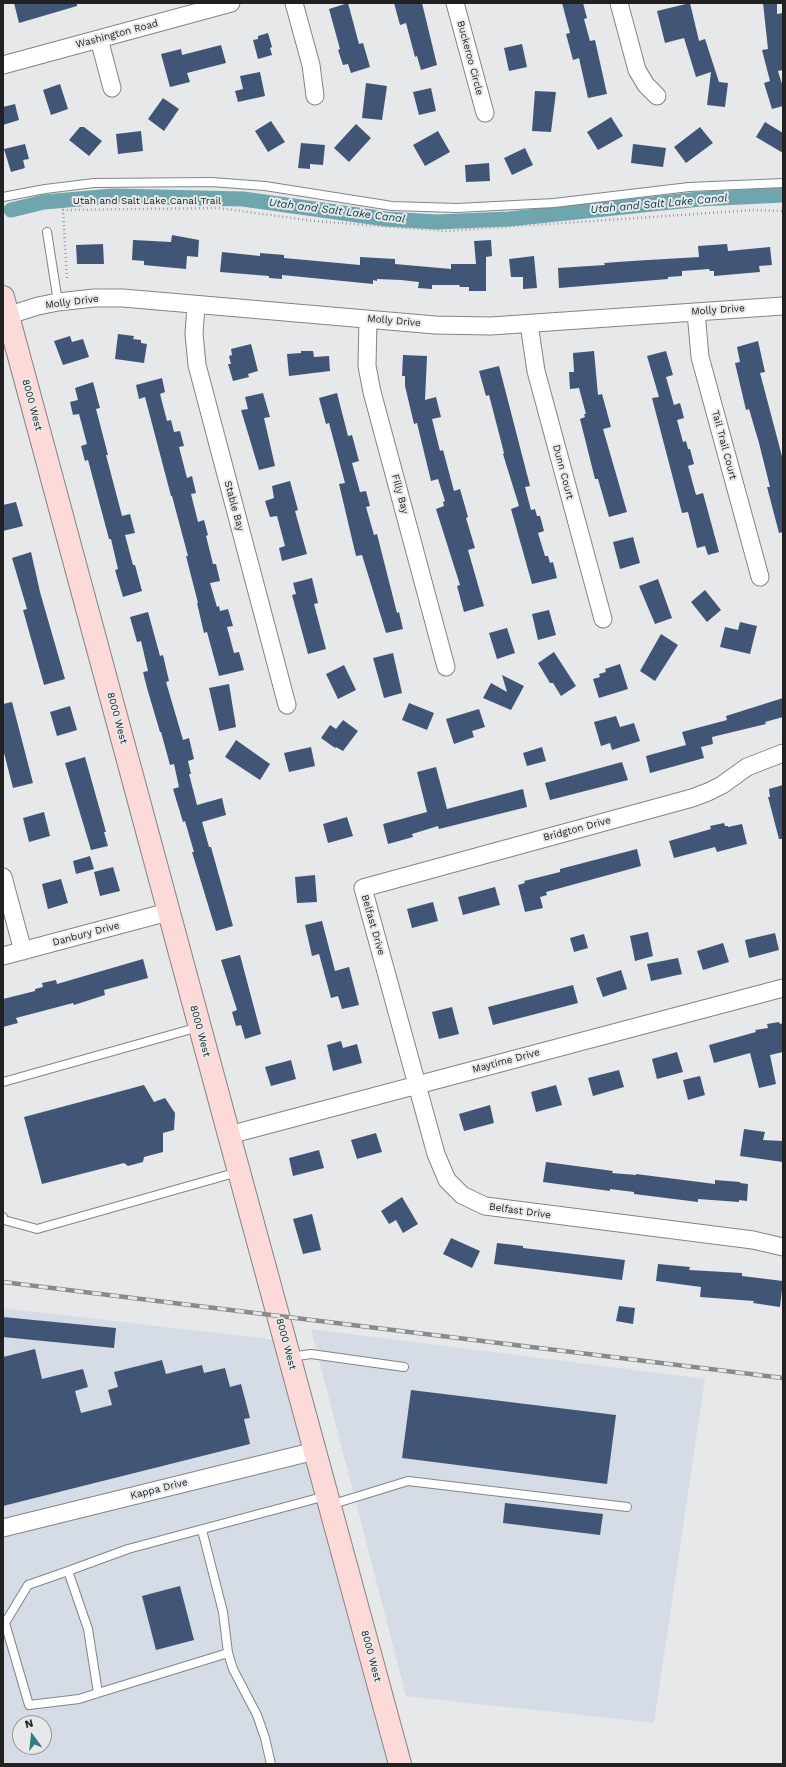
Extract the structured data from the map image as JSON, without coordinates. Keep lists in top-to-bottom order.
{
  "streets": {
    "street": [
      "Washington Road",
      "Buckeroo Circle",
      "Molly Drive",
      "8000 West",
      "Tail Trail Court",
      "Dunn Court",
      "Filly Bay",
      "Stable Bay",
      "Bridgton Drive",
      "Belfast Drive",
      "Danbury Drive",
      "Maytime Drive",
      "Kappa Drive"
    ],
    "path": ["Utah and Salt Lake Canal Trail"]
  },
  "crossings": [
    ["Molly Drive", "8000 West"],
    ["Molly Drive", "Tail Trail Court"],
    ["Molly Drive", "Dunn Court"],
    ["Molly Drive", "Filly Bay"],
    ["Molly Drive", "Stable Bay"],
    ["8000 West", "Danbury Drive"],
    ["8000 West", "Maytime Drive"],
    ["8000 West", "Kappa Drive"],
    ["Bridgton Drive", "Belfast Drive"],
    ["Belfast Drive", "Maytime Drive"]
  ],
  "water": ["Utah and Salt Lake Canal"],
  "north": "top"
}
